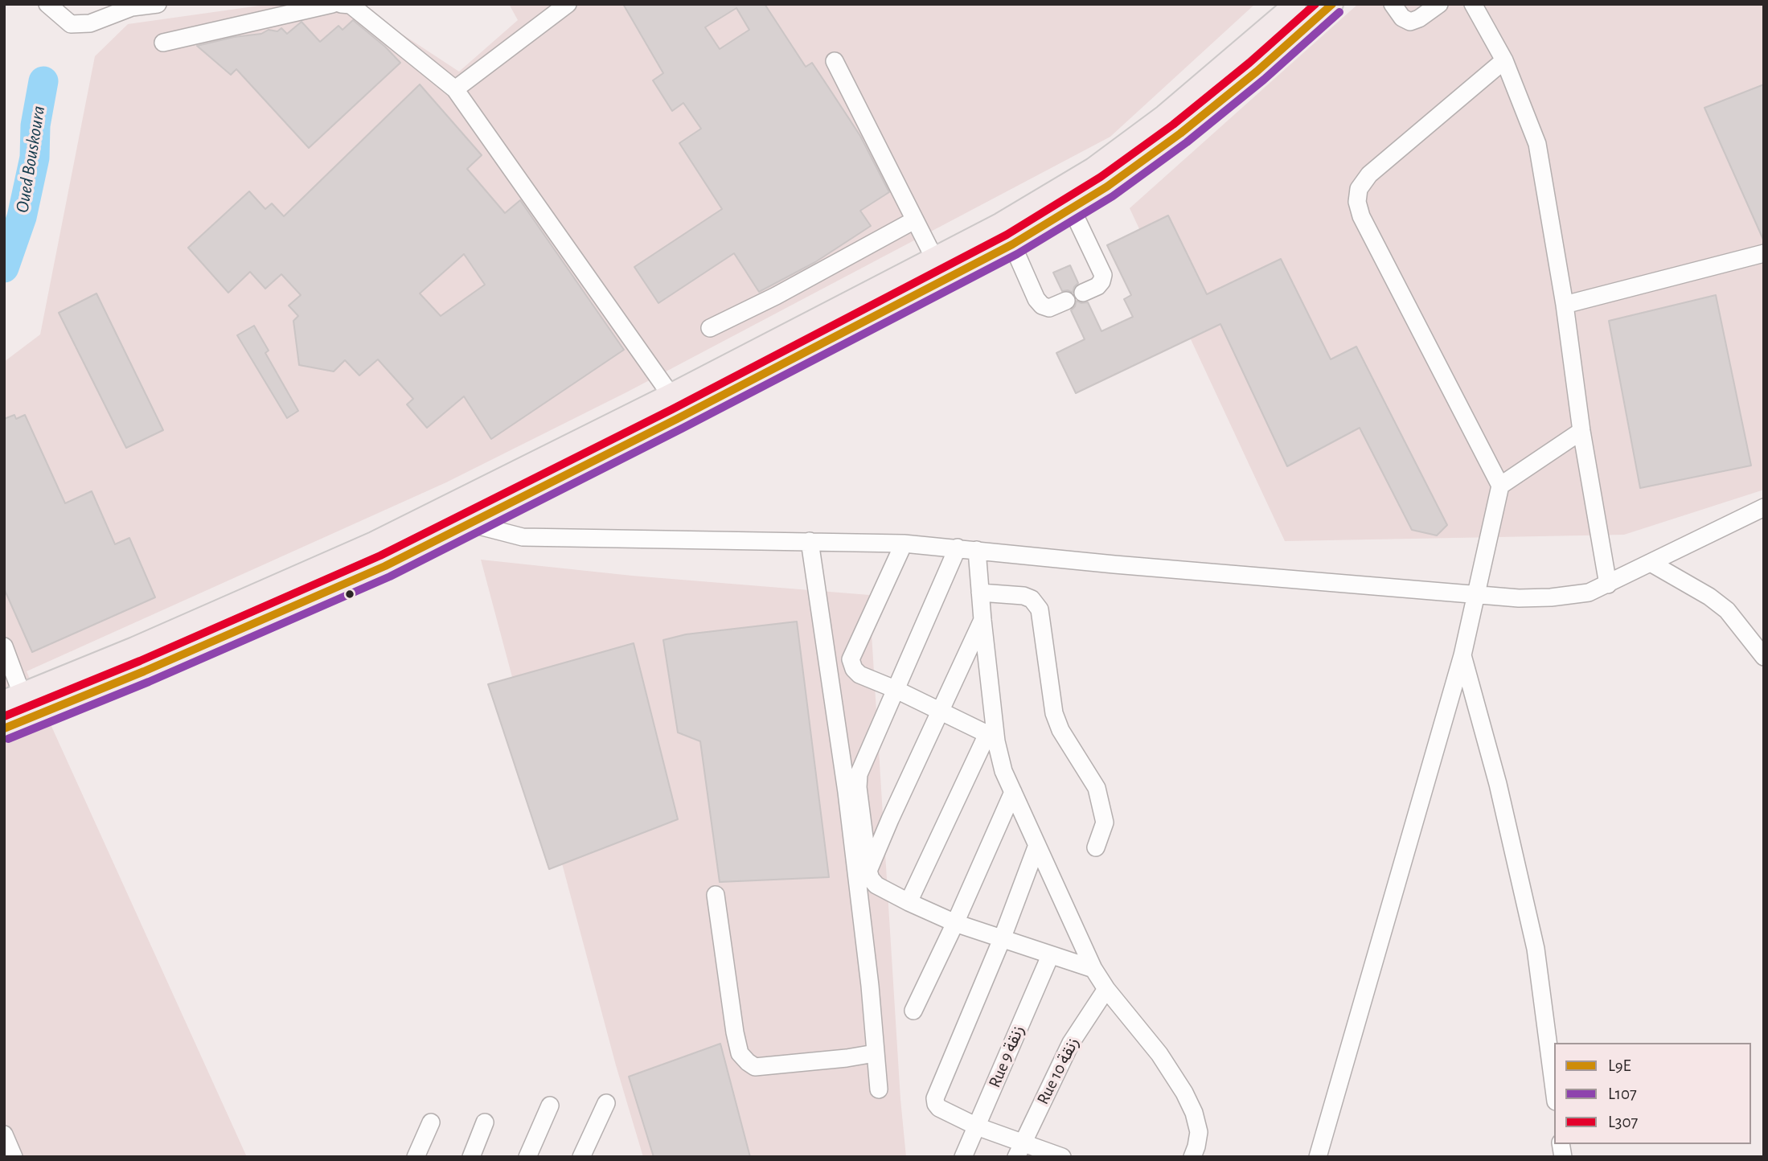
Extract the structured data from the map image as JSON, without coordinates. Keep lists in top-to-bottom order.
{
  "streets": {
    "street": ["Rue 9 زنقة", "Rue 10 زنقة"]
  },
  "water": ["Oued Bouskoura"],
  "lines": ["transit line L9E", "transit line L307", "transit line L107"],
  "legend": ["L9E", "L107", "L307"]
}
